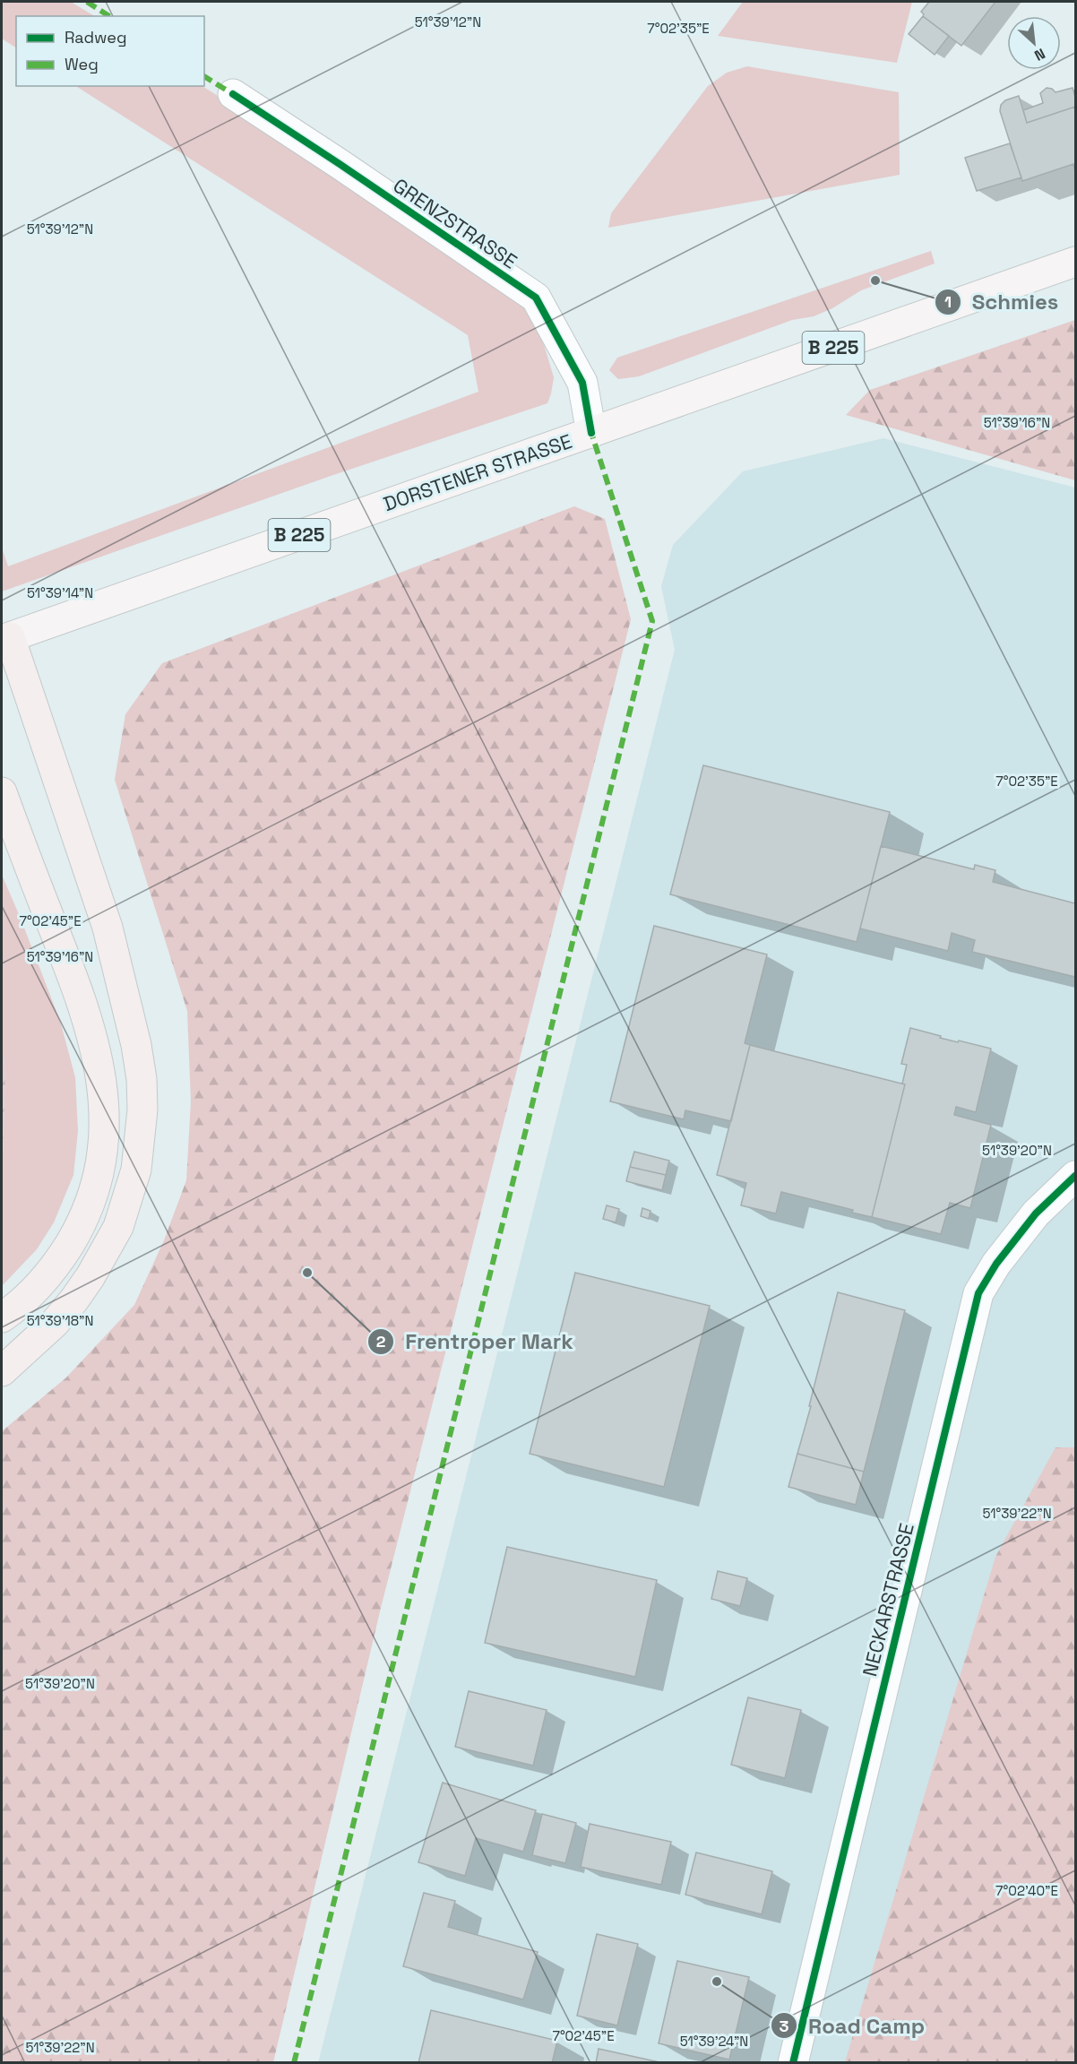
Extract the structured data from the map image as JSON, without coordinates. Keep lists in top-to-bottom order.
{
  "streets": {
    "main road": ["B 225", "DORSTENER STRASSE"],
    "street": ["GRENZSTRASSE", "NECKARSTRASSE"]
  },
  "crossings": [
    ["GRENZSTRASSE", "DORSTENER STRASSE"]
  ],
  "places": ["Schmies", "Frentroper Mark", "Road Camp"],
  "legend": ["Radweg", "Weg"],
  "north": "bottom right",
  "coordinates": [
    "51°39'12\"N",
    "7°02'35\"E",
    "51°39'16\"N",
    "51°39'14\"N",
    "7°02'45\"E",
    "51°39'20\"N",
    "51°39'18\"N",
    "51°39'22\"N",
    "7°02'40\"E",
    "51°39'24\"N"
  ]
}
